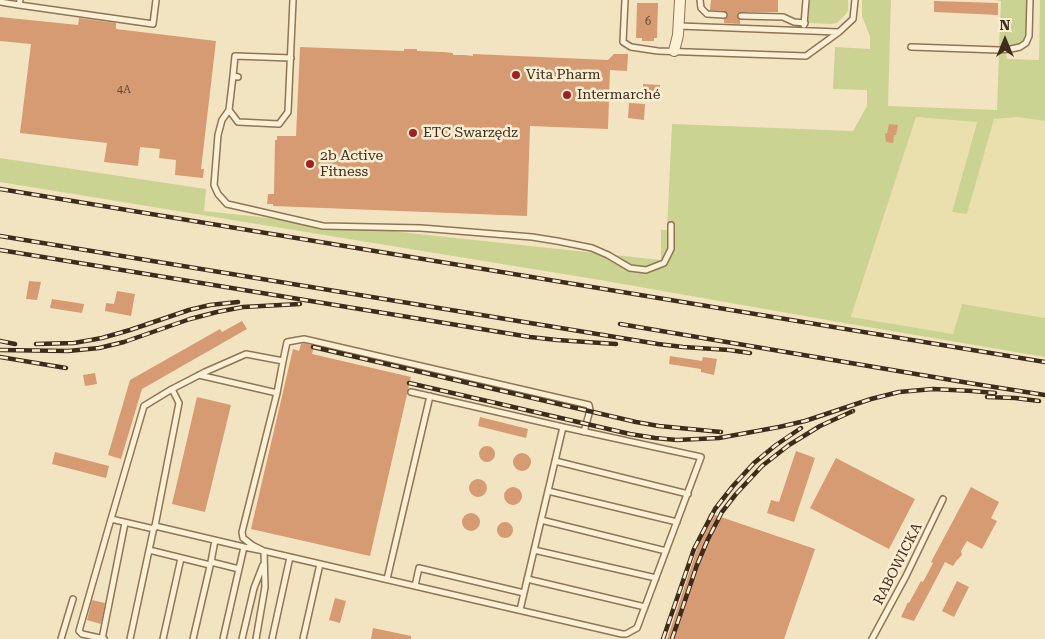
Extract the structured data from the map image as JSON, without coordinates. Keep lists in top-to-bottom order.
{
  "streets": {
    "lane": ["RABOWICKA"]
  },
  "places": [
    "Vita Pharm",
    "Intermarché",
    "ETC Swarzędz",
    "2b Active Fitness"
  ],
  "house_numbers": ["6", "4A"],
  "north": "top"
}
